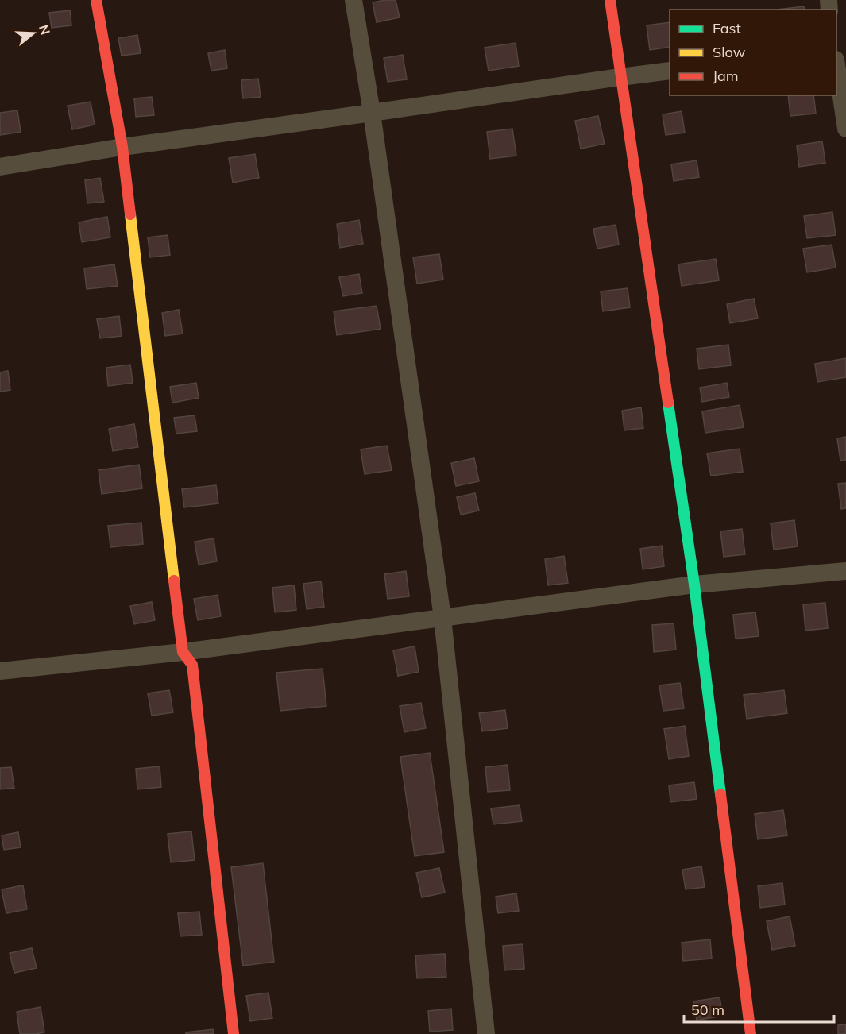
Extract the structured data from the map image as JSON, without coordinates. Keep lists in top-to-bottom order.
{
  "legend": ["Fast", "Slow", "Jam"],
  "scale_bar": "50 m",
  "north": "right"
}
